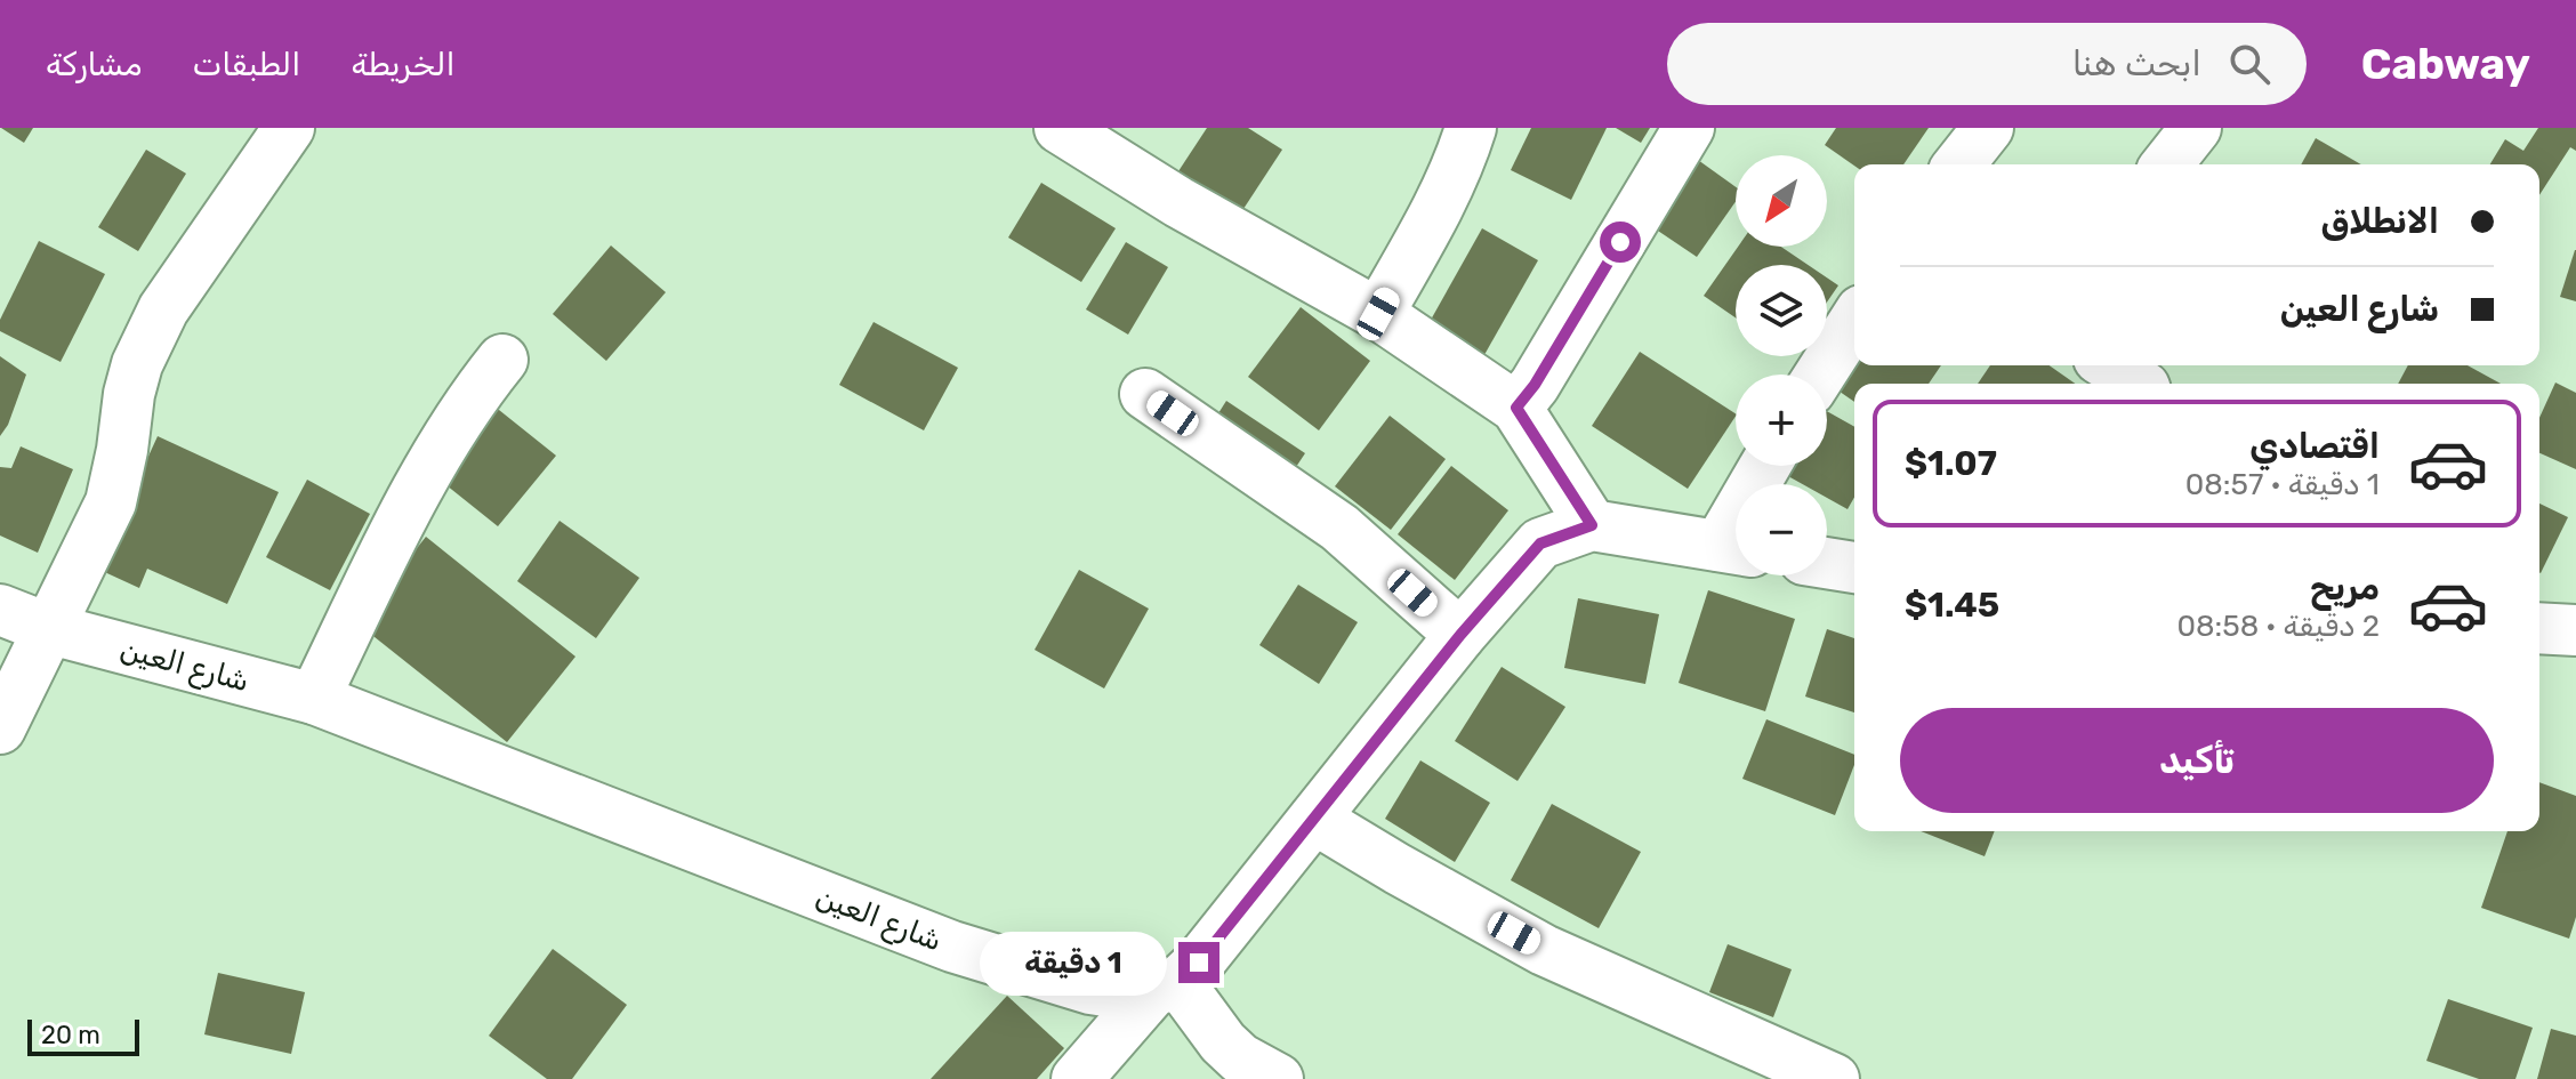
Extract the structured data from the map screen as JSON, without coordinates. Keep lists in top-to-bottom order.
{
  "streets": {
    "street": ["شارع العين"]
  },
  "scale_bar": "20 m",
  "north": "bottom left",
  "page": {
    "header": "Cabway",
    "search": "ابحث هنا",
    "nav": ["الخريطة", "الطبقات", "مشاركة"],
    "map_buttons": ["+", "−"],
    "banner": ["الانطلاق", "شارع العين"],
    "list": [
      {
        "name": "اقتصادي",
        "note": "1 دقيقة · 08:57",
        "value": "$1.07"
      },
      {
        "name": "مريح",
        "note": "2 دقيقة · 08:58",
        "value": "$1.45"
      }
    ],
    "buttons": "تأكيد",
    "bubble": "1 دقيقة",
    "scale": "20 m"
  }
}
